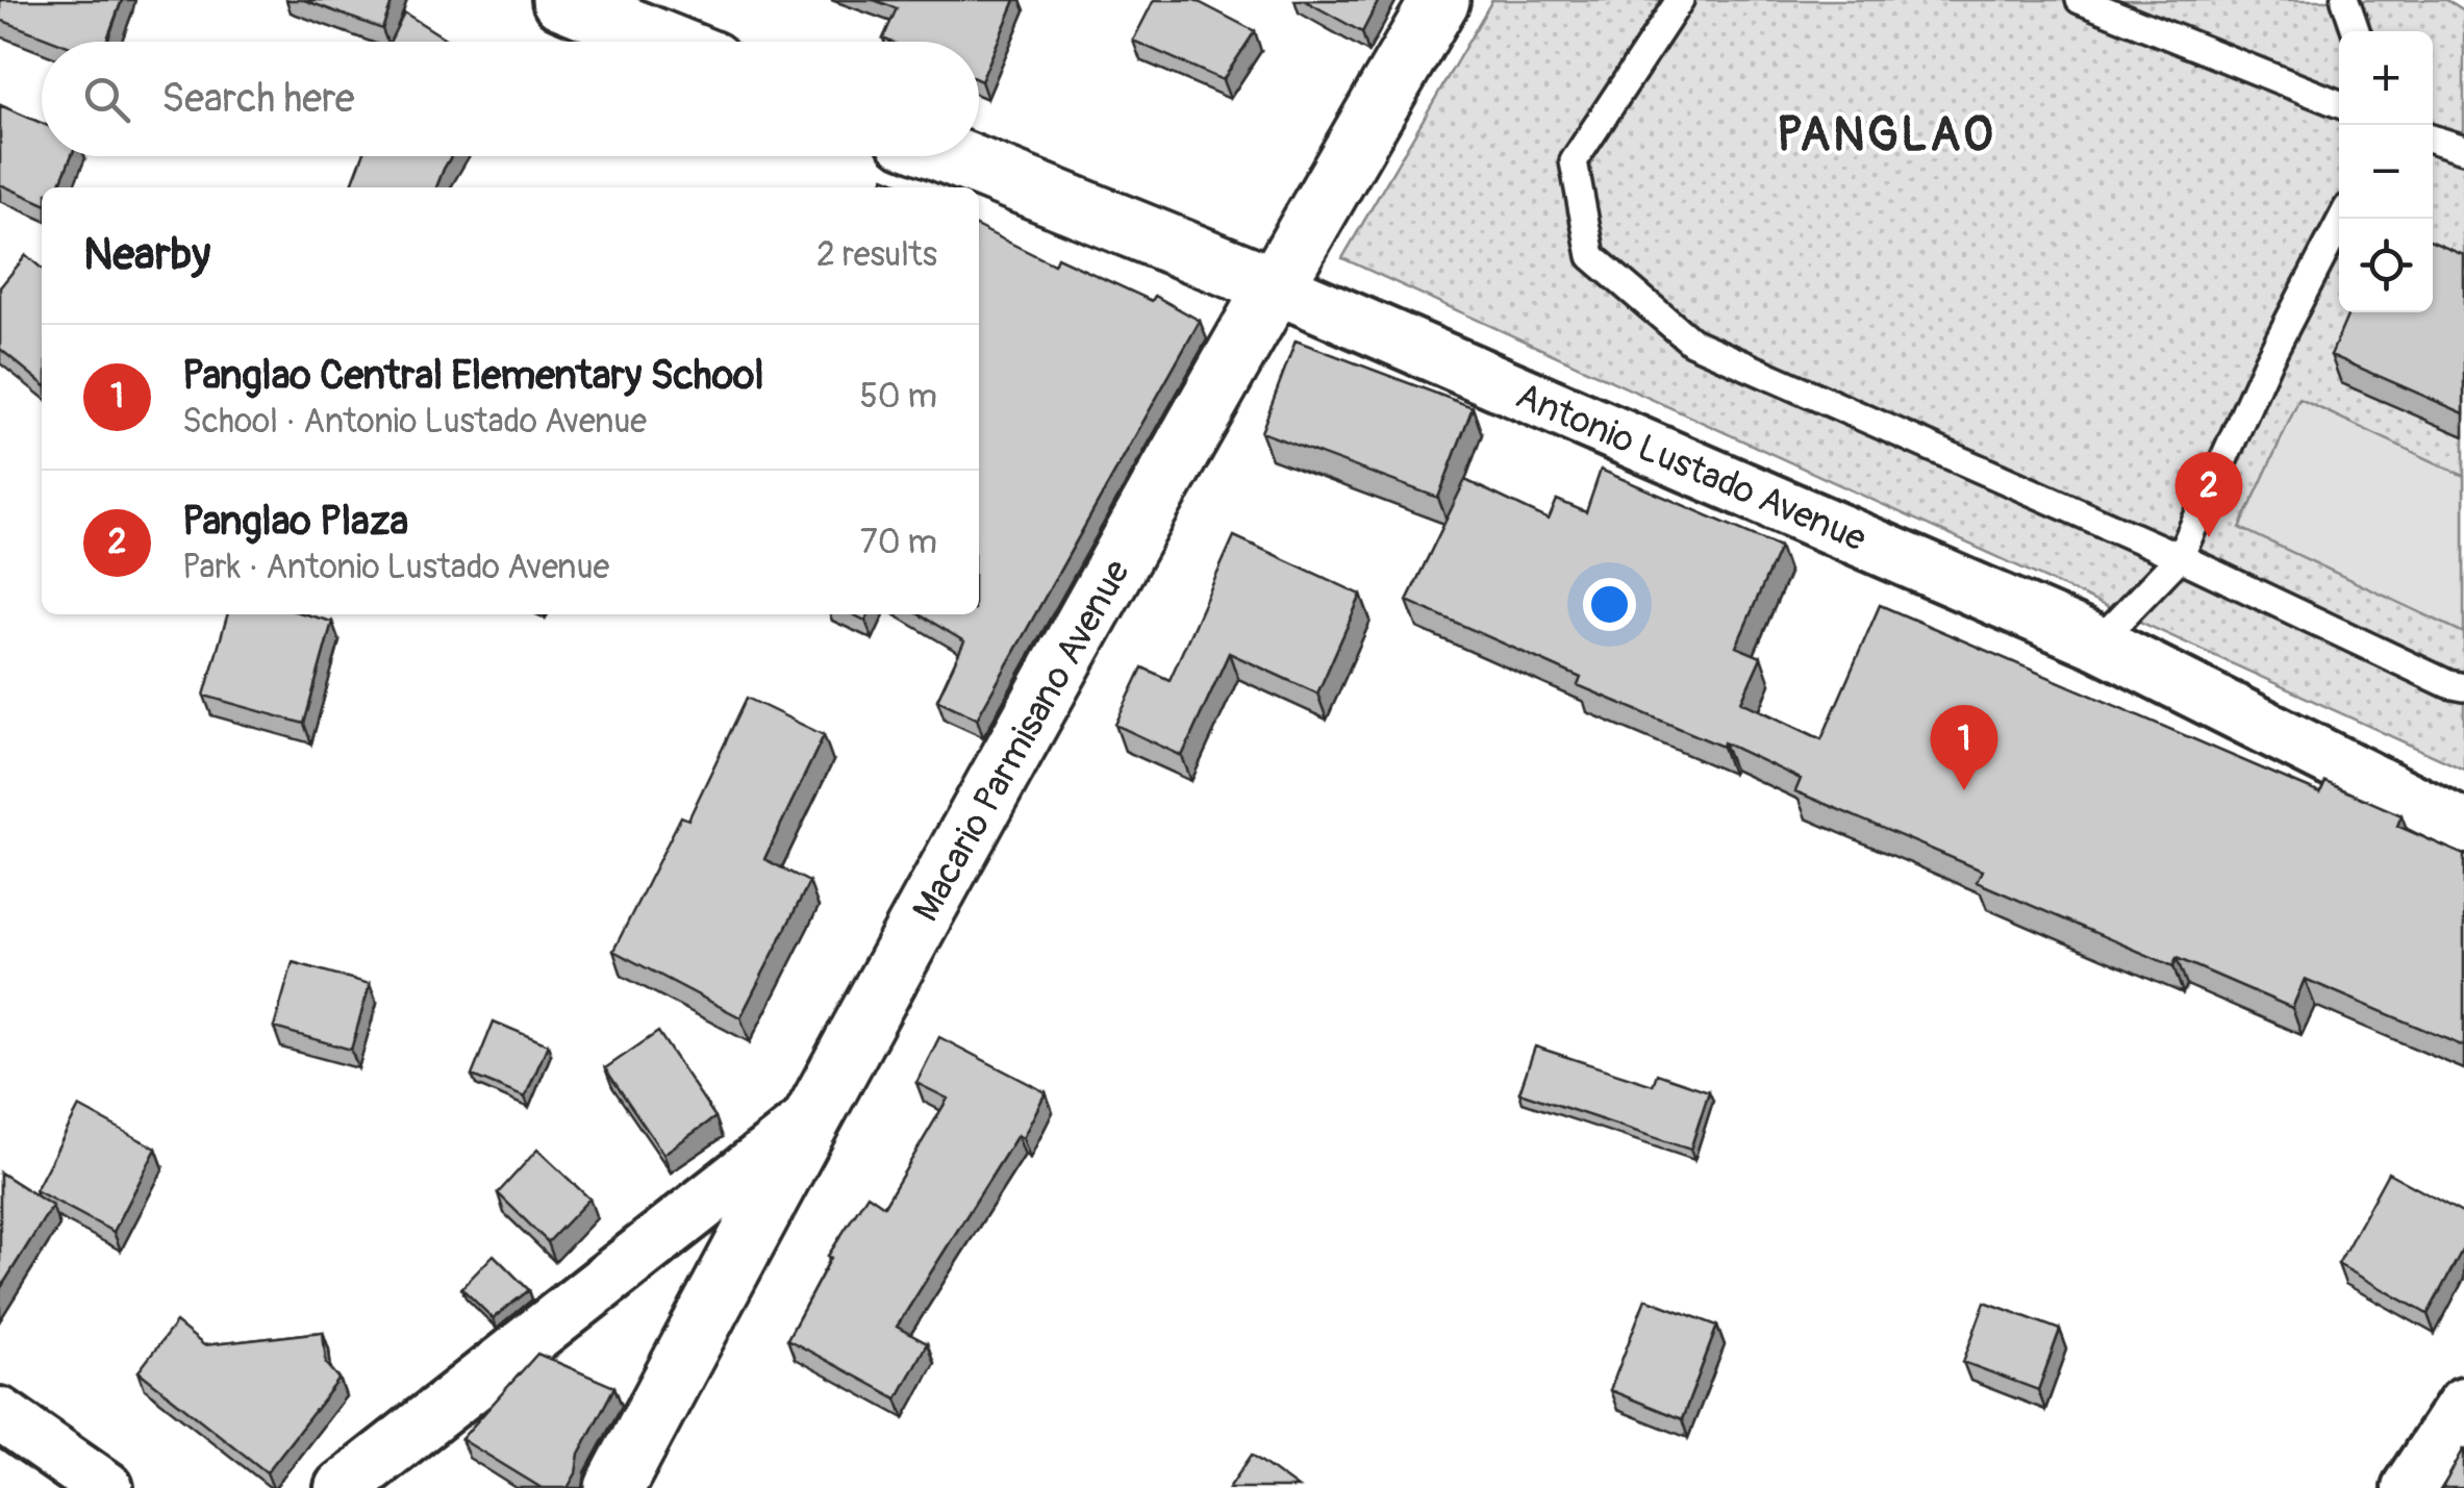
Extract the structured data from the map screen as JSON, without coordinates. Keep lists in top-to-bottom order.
{
  "streets": {
    "street": ["Antonio Lustado Avenue", "Macario Parmisano Avenue"]
  },
  "crossings": [
    ["Antonio Lustado Avenue", "Macario Parmisano Avenue"]
  ],
  "districts": ["PANGLAO"],
  "page": {
    "map_buttons": ["+", "−"],
    "search": "Search here",
    "heading": ["Nearby", "2 results"],
    "list": [
      {
        "mark": "1",
        "name": "Panglao Central Elementary School",
        "note": "School · Antonio Lustado Avenue",
        "value": "50 m"
      },
      {
        "mark": "2",
        "name": "Panglao Plaza",
        "note": "Park · Antonio Lustado Avenue",
        "value": "70 m"
      }
    ],
    "pins": ["2", "1"]
  }
}
